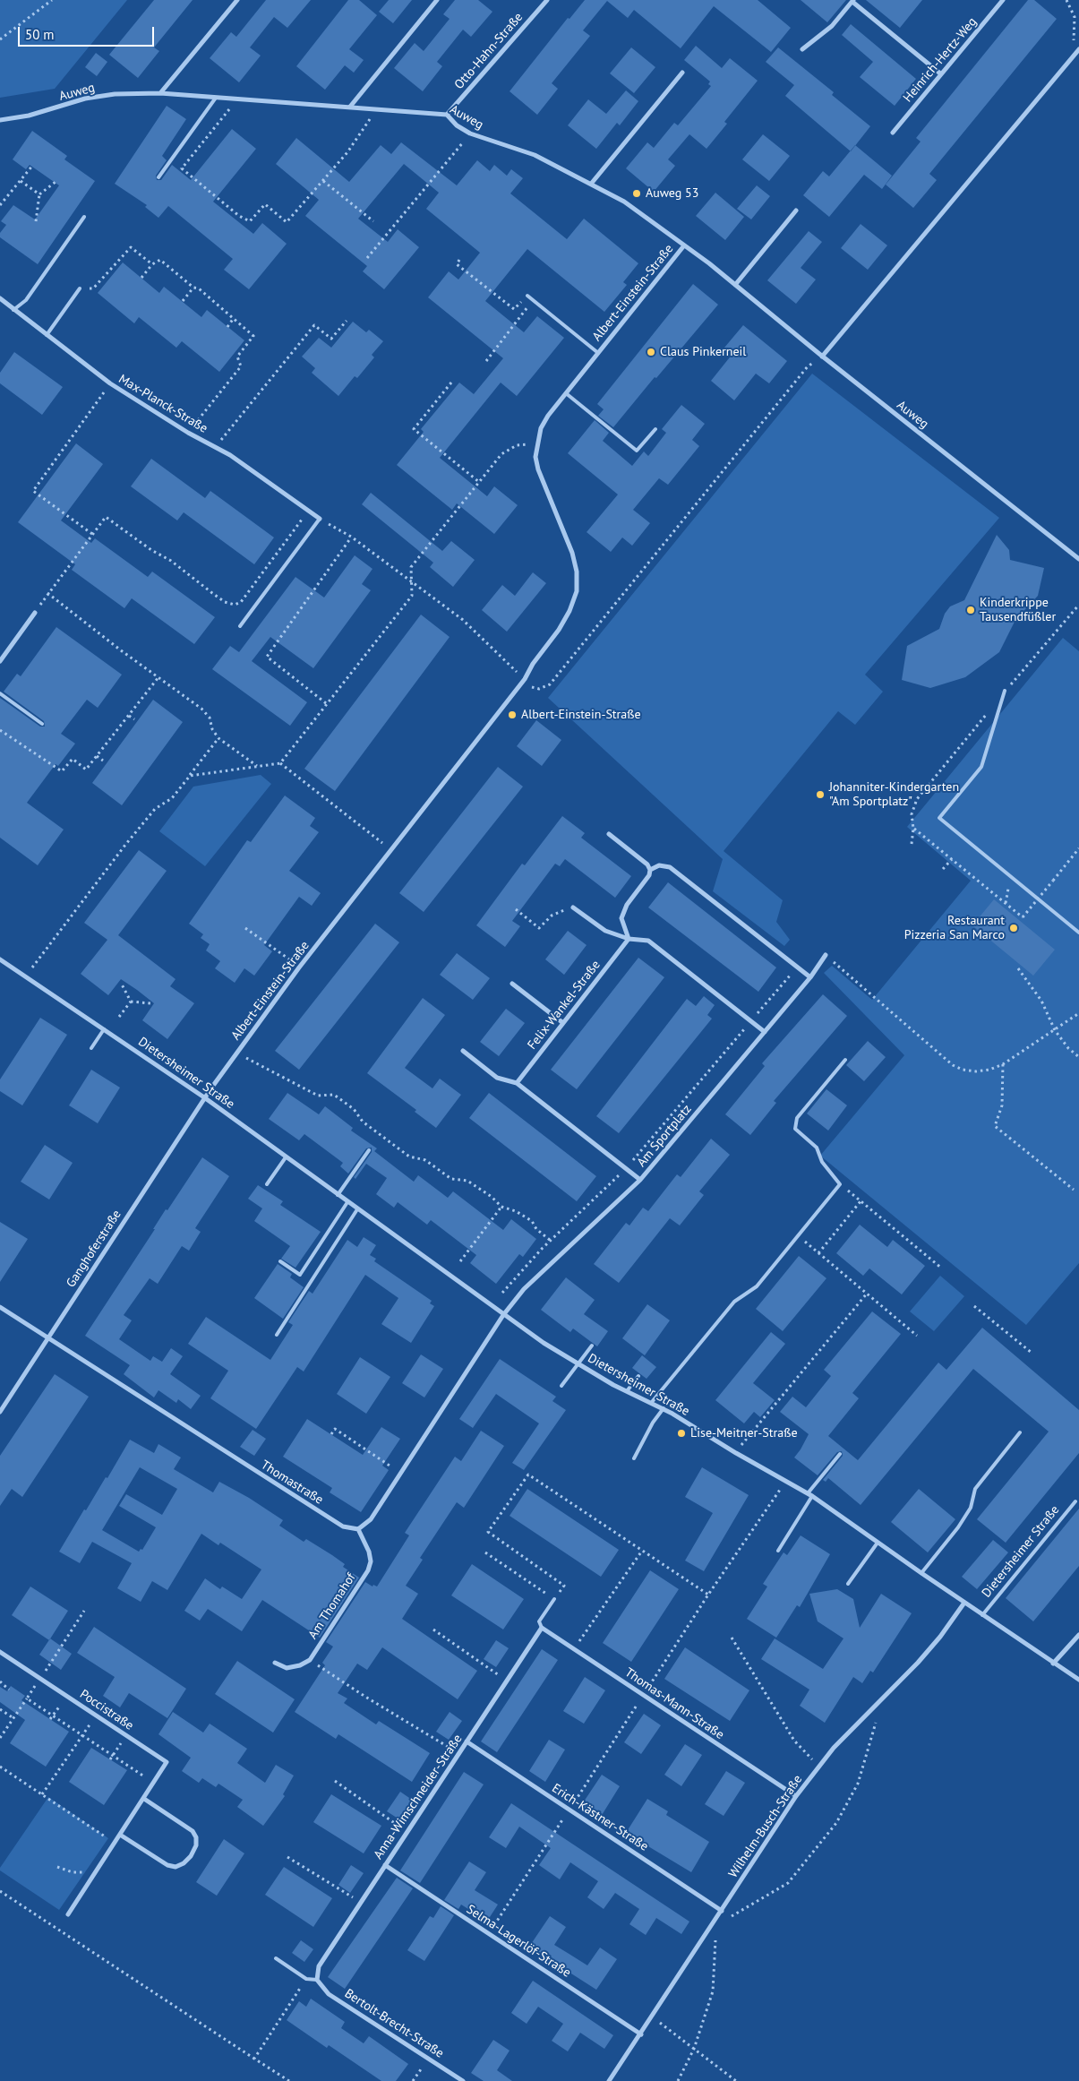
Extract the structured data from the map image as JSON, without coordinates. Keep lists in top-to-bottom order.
{
  "streets": {
    "street": [
      "Otto-Hahn-Straße",
      "Heinrich-Hertz-Weg",
      "Auweg",
      "Albert-Einstein-Straße",
      "Max-Planck-Straße",
      "Felix-Wankel-Straße",
      "Dietersheimer Straße",
      "Am Sportplatz",
      "Ganghoferstraße",
      "Thomastraße",
      "Am Thomahof",
      "Thomas-Mann-Straße",
      "Poccistraße",
      "Anna-Wimschneider-Straße",
      "Erich-Kästner-Straße",
      "Wilhelm-Busch-Straße",
      "Selma-Lagerlöf-Straße",
      "Bertolt-Brecht-Straße"
    ]
  },
  "crossings": [
    ["Otto-Hahn-Straße", "Auweg"],
    ["Auweg", "Albert-Einstein-Straße"],
    ["Albert-Einstein-Straße", "Dietersheimer Straße"],
    ["Albert-Einstein-Straße", "Ganghoferstraße"],
    ["Dietersheimer Straße", "Am Sportplatz"],
    ["Dietersheimer Straße", "Ganghoferstraße"],
    ["Dietersheimer Straße", "Wilhelm-Busch-Straße"],
    ["Ganghoferstraße", "Thomastraße"],
    ["Thomastraße", "Am Thomahof"],
    ["Thomas-Mann-Straße", "Anna-Wimschneider-Straße"],
    ["Thomas-Mann-Straße", "Wilhelm-Busch-Straße"],
    ["Anna-Wimschneider-Straße", "Erich-Kästner-Straße"],
    ["Anna-Wimschneider-Straße", "Selma-Lagerlöf-Straße"],
    ["Anna-Wimschneider-Straße", "Bertolt-Brecht-Straße"],
    ["Erich-Kästner-Straße", "Wilhelm-Busch-Straße"],
    ["Wilhelm-Busch-Straße", "Selma-Lagerlöf-Straße"]
  ],
  "places": [
    "Auweg 53",
    "Claus Pinkerneil",
    "Kinderkrippe Tausendfüßler",
    "Albert-Einstein-Straße",
    "Johanniter-Kindergarten \"Am Sportplatz\"",
    "Restaurant Pizzeria San Marco",
    "Lise-Meitner-Straße"
  ],
  "scale_bar": "50 m"
}
